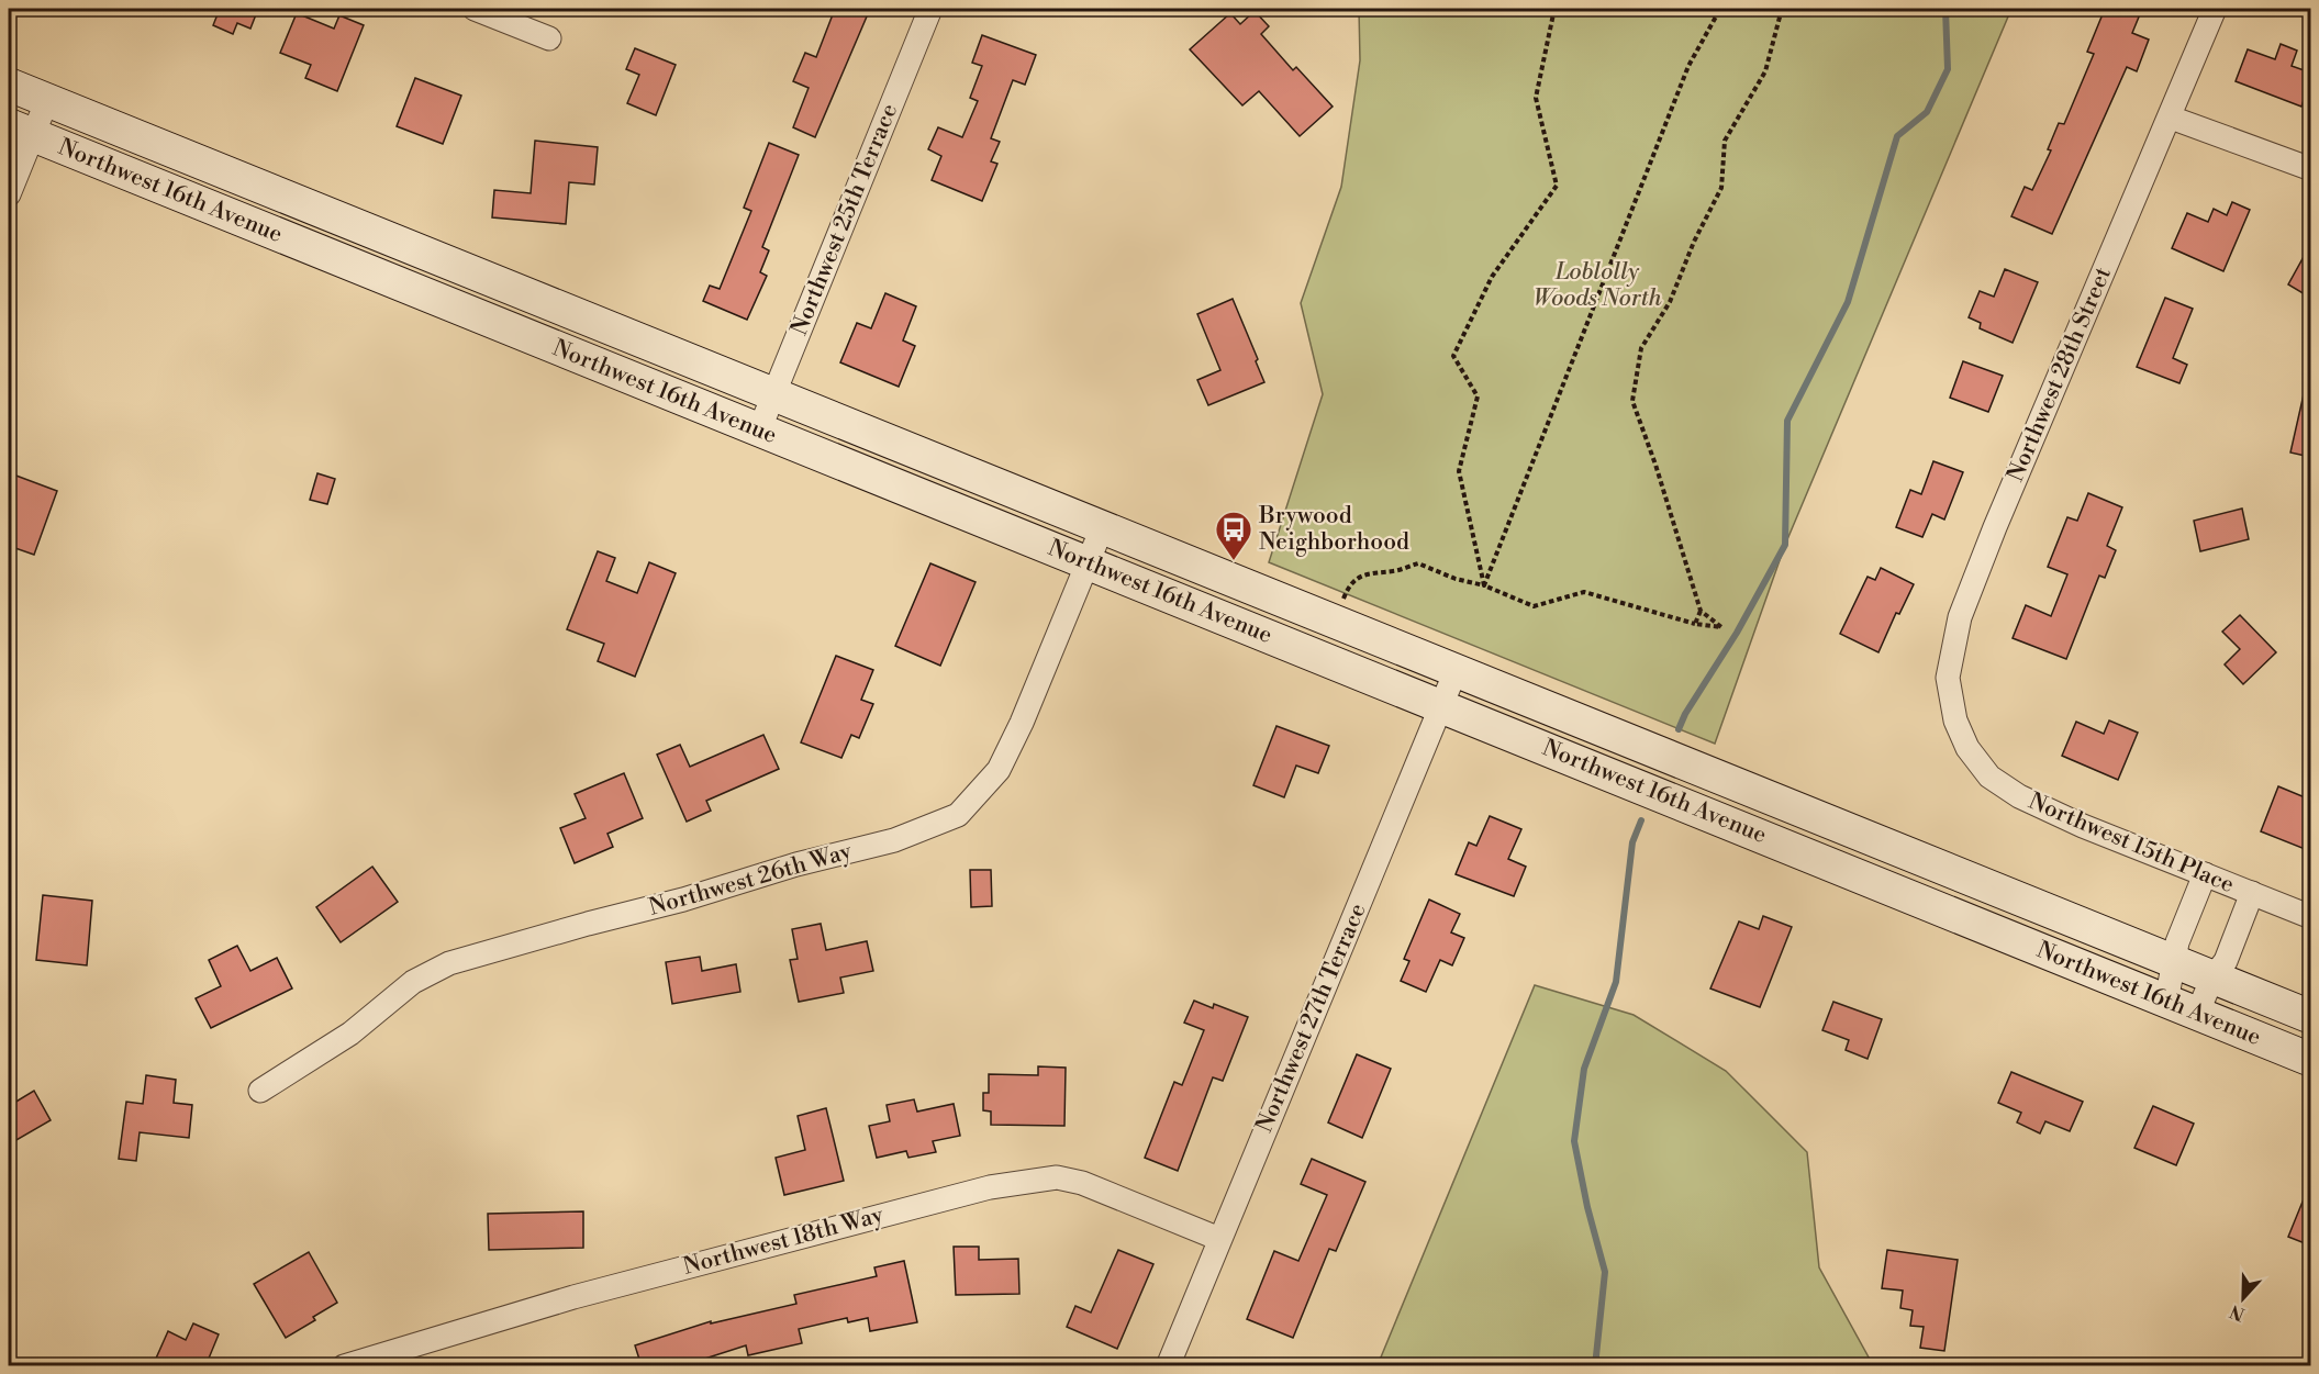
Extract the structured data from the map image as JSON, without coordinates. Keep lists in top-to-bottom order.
{
  "streets": {
    "main road": ["Northwest 16th Avenue"],
    "street": [
      "Northwest 25th Terrace",
      "Northwest 28th Street",
      "Northwest 15th Place",
      "Northwest 26th Way",
      "Northwest 27th Terrace",
      "Northwest 18th Way"
    ]
  },
  "crossings": [
    ["Northwest 16th Avenue", "Northwest 25th Terrace"],
    ["Northwest 16th Avenue", "Northwest 26th Way"],
    ["Northwest 16th Avenue", "Northwest 27th Terrace"],
    ["Northwest 28th Street", "Northwest 15th Place"],
    ["Northwest 27th Terrace", "Northwest 18th Way"]
  ],
  "parks": ["Loblolly Woods North"],
  "places": {
    "bus stop": ["Brywood Neighborhood"]
  },
  "north": "bottom"
}
